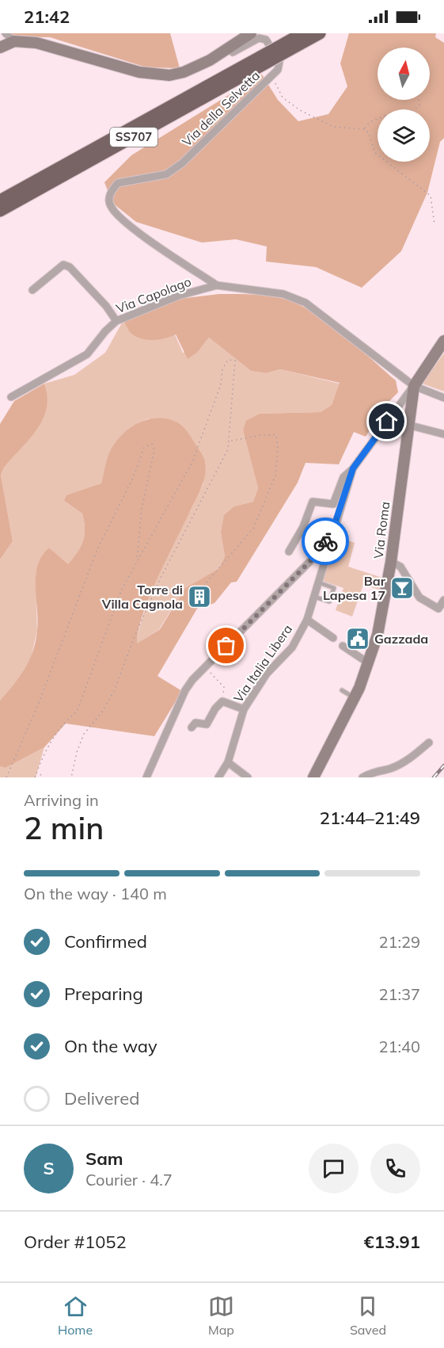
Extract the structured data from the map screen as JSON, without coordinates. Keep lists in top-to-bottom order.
{
  "streets": {
    "highway": ["SS707"],
    "main road": ["Via Roma"],
    "street": ["Via della Selvetta", "Via Capolago", "Via Italia Libera"]
  },
  "crossings": [
    ["Via della Selvetta", "Via Capolago"],
    ["Via Capolago", "Via Roma"],
    ["Via Capolago", "Via Italia Libera"],
    ["Via Roma", "Via Italia Libera"]
  ],
  "places": {
    "bar": ["Bar Lapesa 17"],
    "building": ["Torre di Villa Cagnola"],
    "public building": ["Gazzada"]
  },
  "north": "top",
  "page": {
    "status": "21:42",
    "heading": ["2 min", "Arriving in", "21:44–21:49"],
    "panel": [
      "Sam",
      "Courier · 4.7",
      "Order #1052",
      "€13.91"
    ],
    "bar": "On the way · 140 m",
    "list": [
      ["Confirmed", "21:29"],
      ["Preparing", "21:37"],
      ["On the way", "21:40"],
      "Delivered"
    ],
    "round": "S",
    "tabs": ["Home", "Map", "Saved"]
  }
}
